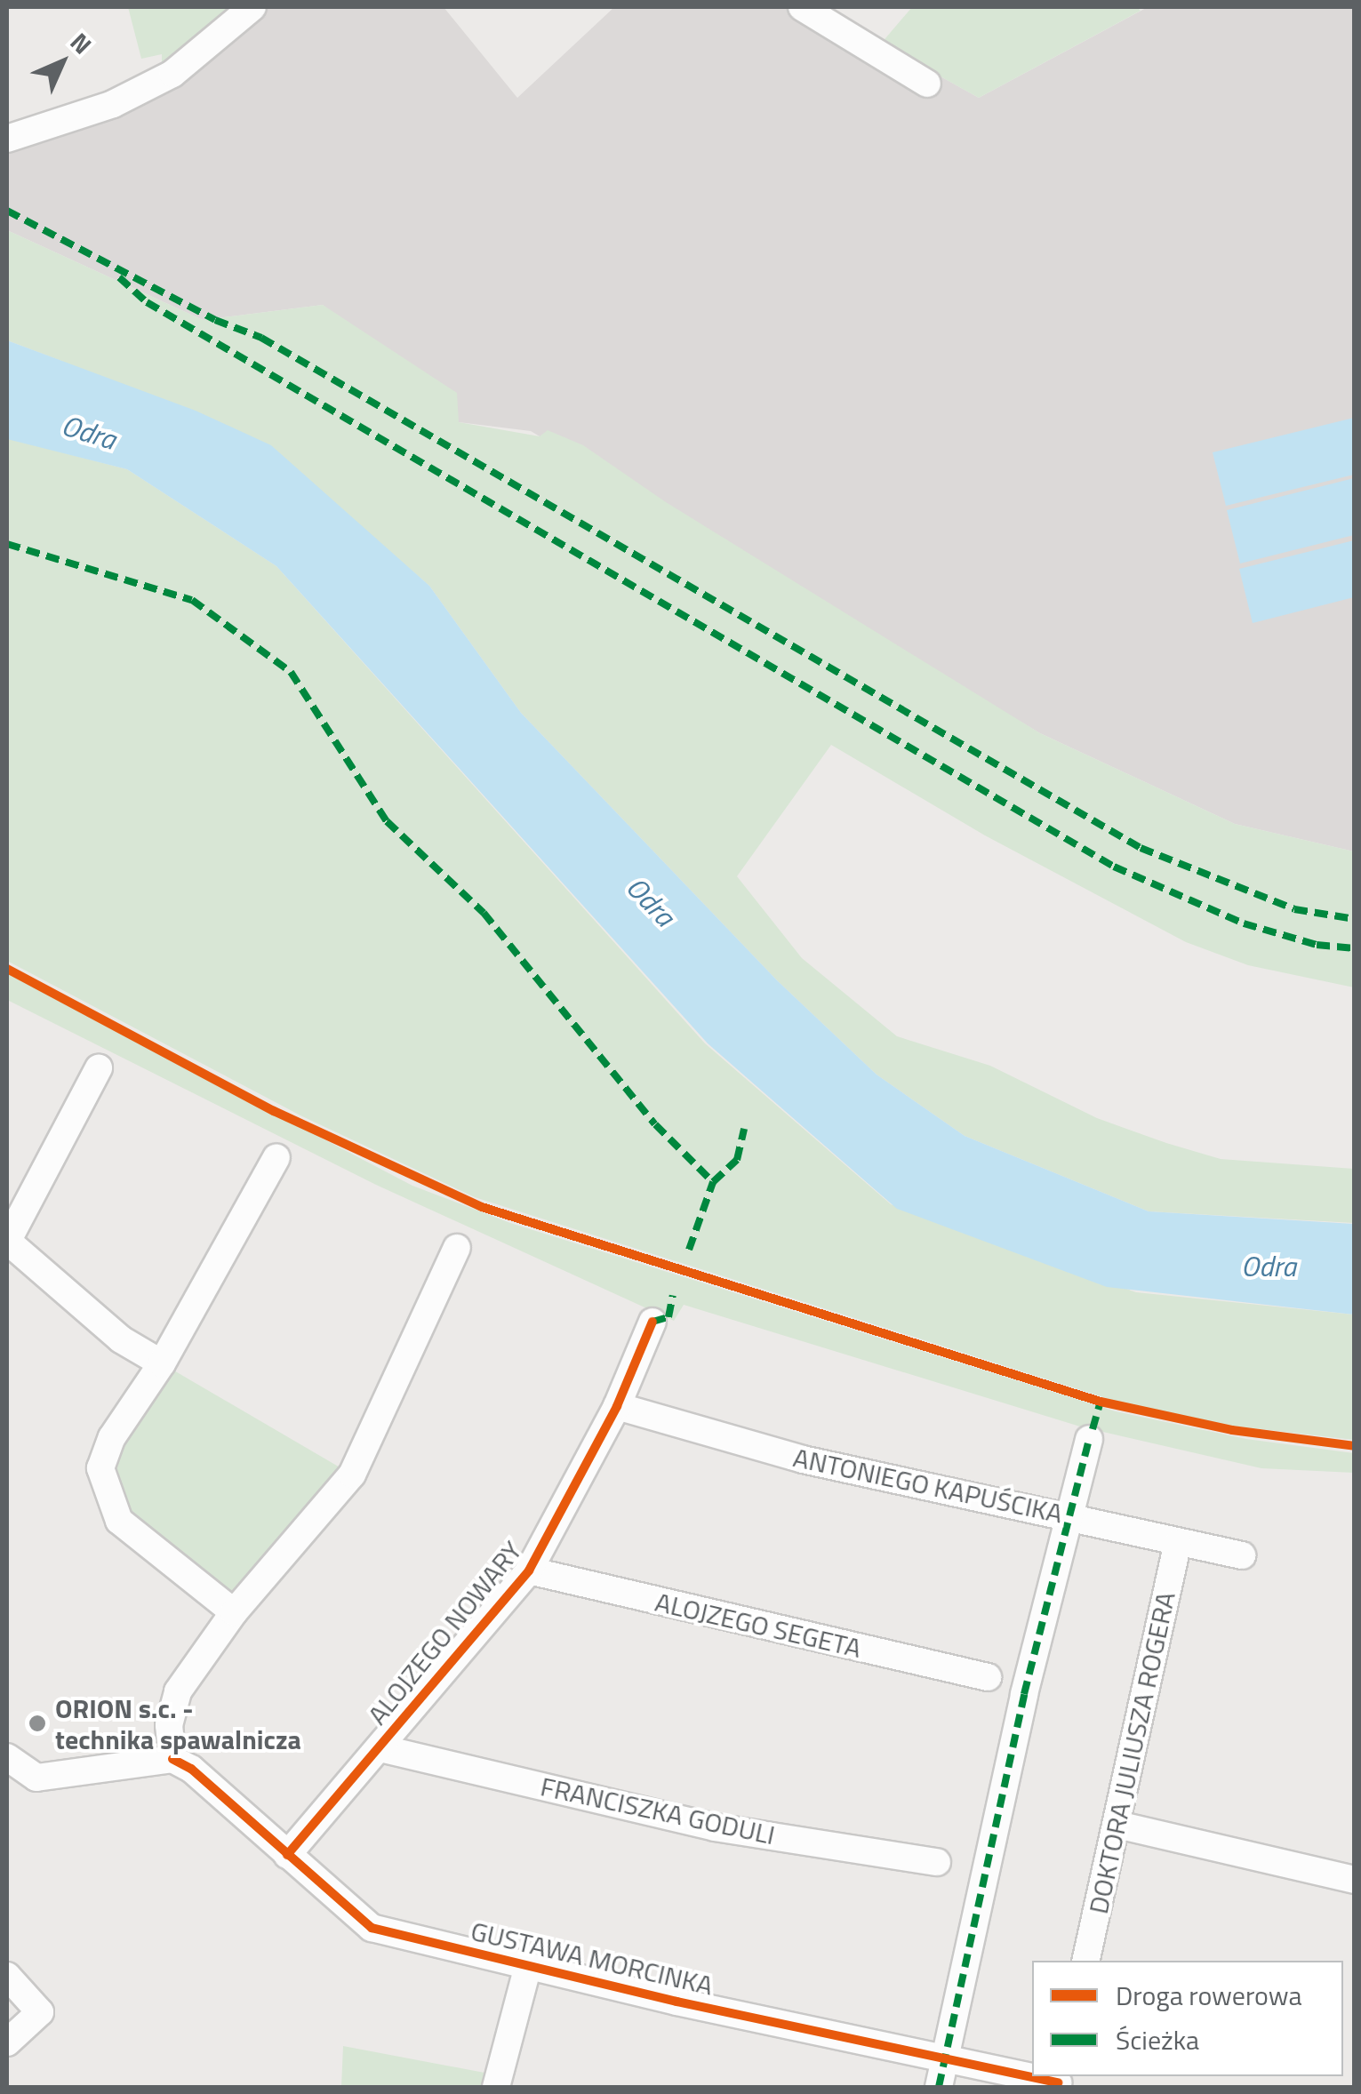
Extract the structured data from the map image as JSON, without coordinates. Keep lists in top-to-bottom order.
{
  "streets": {
    "street": [
      "ANTONIEGO KAPUŚCIKA",
      "ALOJZEGO SEGETA",
      "ALOJZEGO NOWARY",
      "DOKTORA JULIUSZA ROGERA",
      "FRANCISZKA GODULI",
      "GUSTAWA MORCINKA"
    ]
  },
  "crossings": [
    ["ANTONIEGO KAPUŚCIKA", "ALOJZEGO NOWARY"],
    ["ANTONIEGO KAPUŚCIKA", "DOKTORA JULIUSZA ROGERA"],
    ["ALOJZEGO SEGETA", "ALOJZEGO NOWARY"],
    ["ALOJZEGO NOWARY", "FRANCISZKA GODULI"],
    ["ALOJZEGO NOWARY", "GUSTAWA MORCINKA"]
  ],
  "water": ["Odra"],
  "places": ["ORION s.c. - technika spawalnicza"],
  "legend": ["Droga rowerowa", "Ścieżka"],
  "north": "top right"
}
